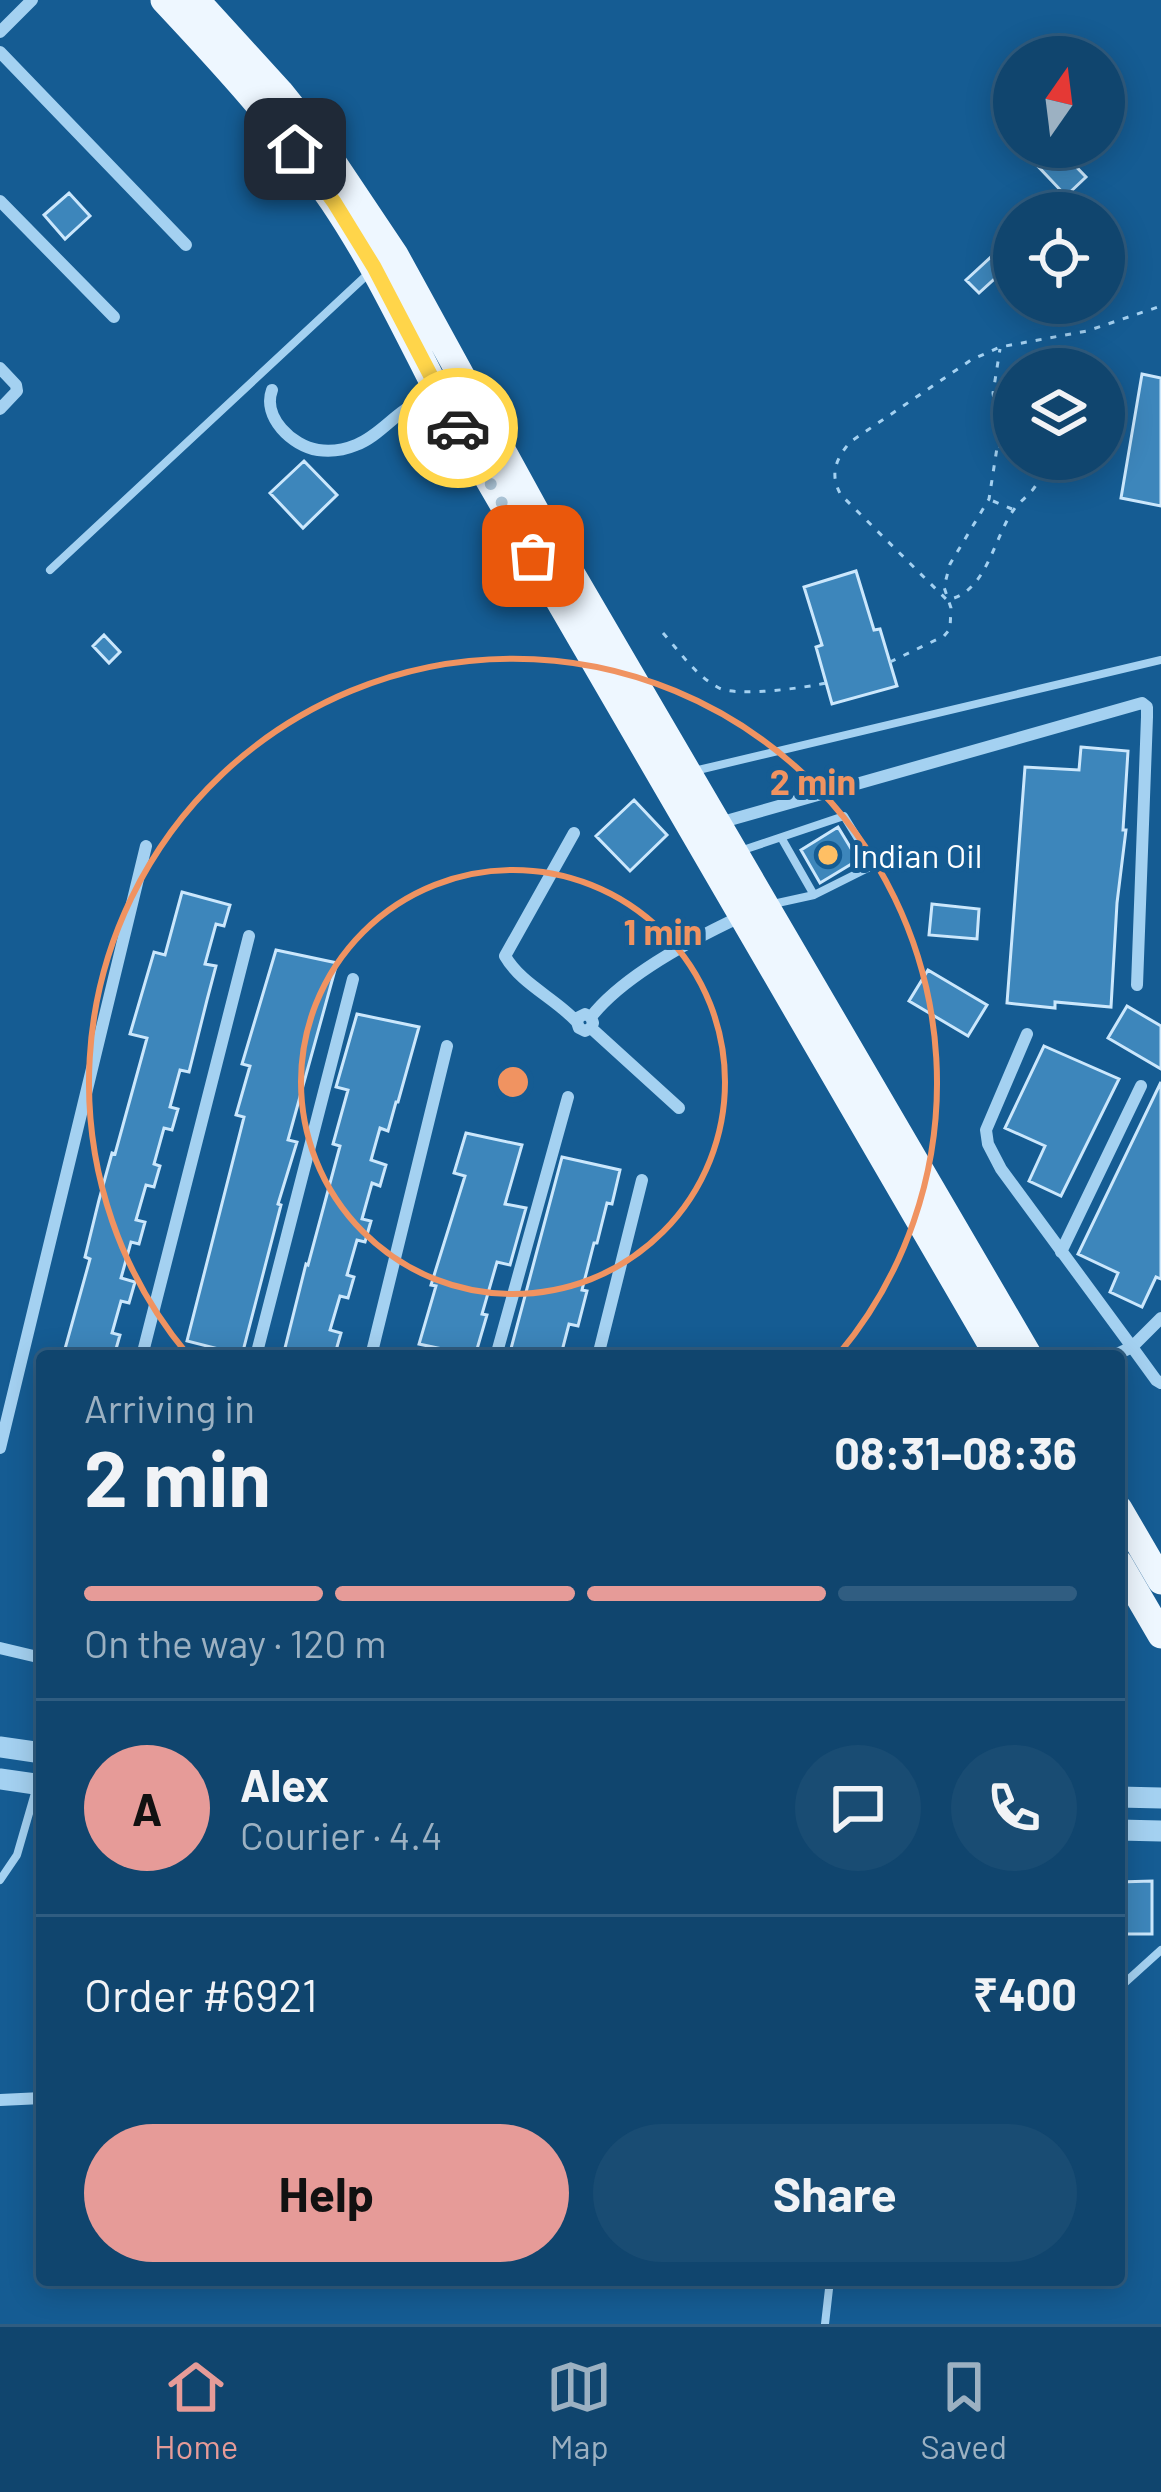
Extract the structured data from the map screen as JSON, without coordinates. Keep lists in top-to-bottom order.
{
  "places": ["Indian Oil"],
  "north": "top",
  "page": {
    "heading": ["2 min", "Arriving in", "08:31–08:36"],
    "panel": [
      "Alex",
      "Courier · 4.4",
      "Order #6921",
      "₹400"
    ],
    "bar": "On the way · 120 m",
    "round": "A",
    "buttons": ["Help", "Share"],
    "tabs": ["Home", "Map", "Saved"]
  },
  "rings": ["2 min", "1 min"]
}
